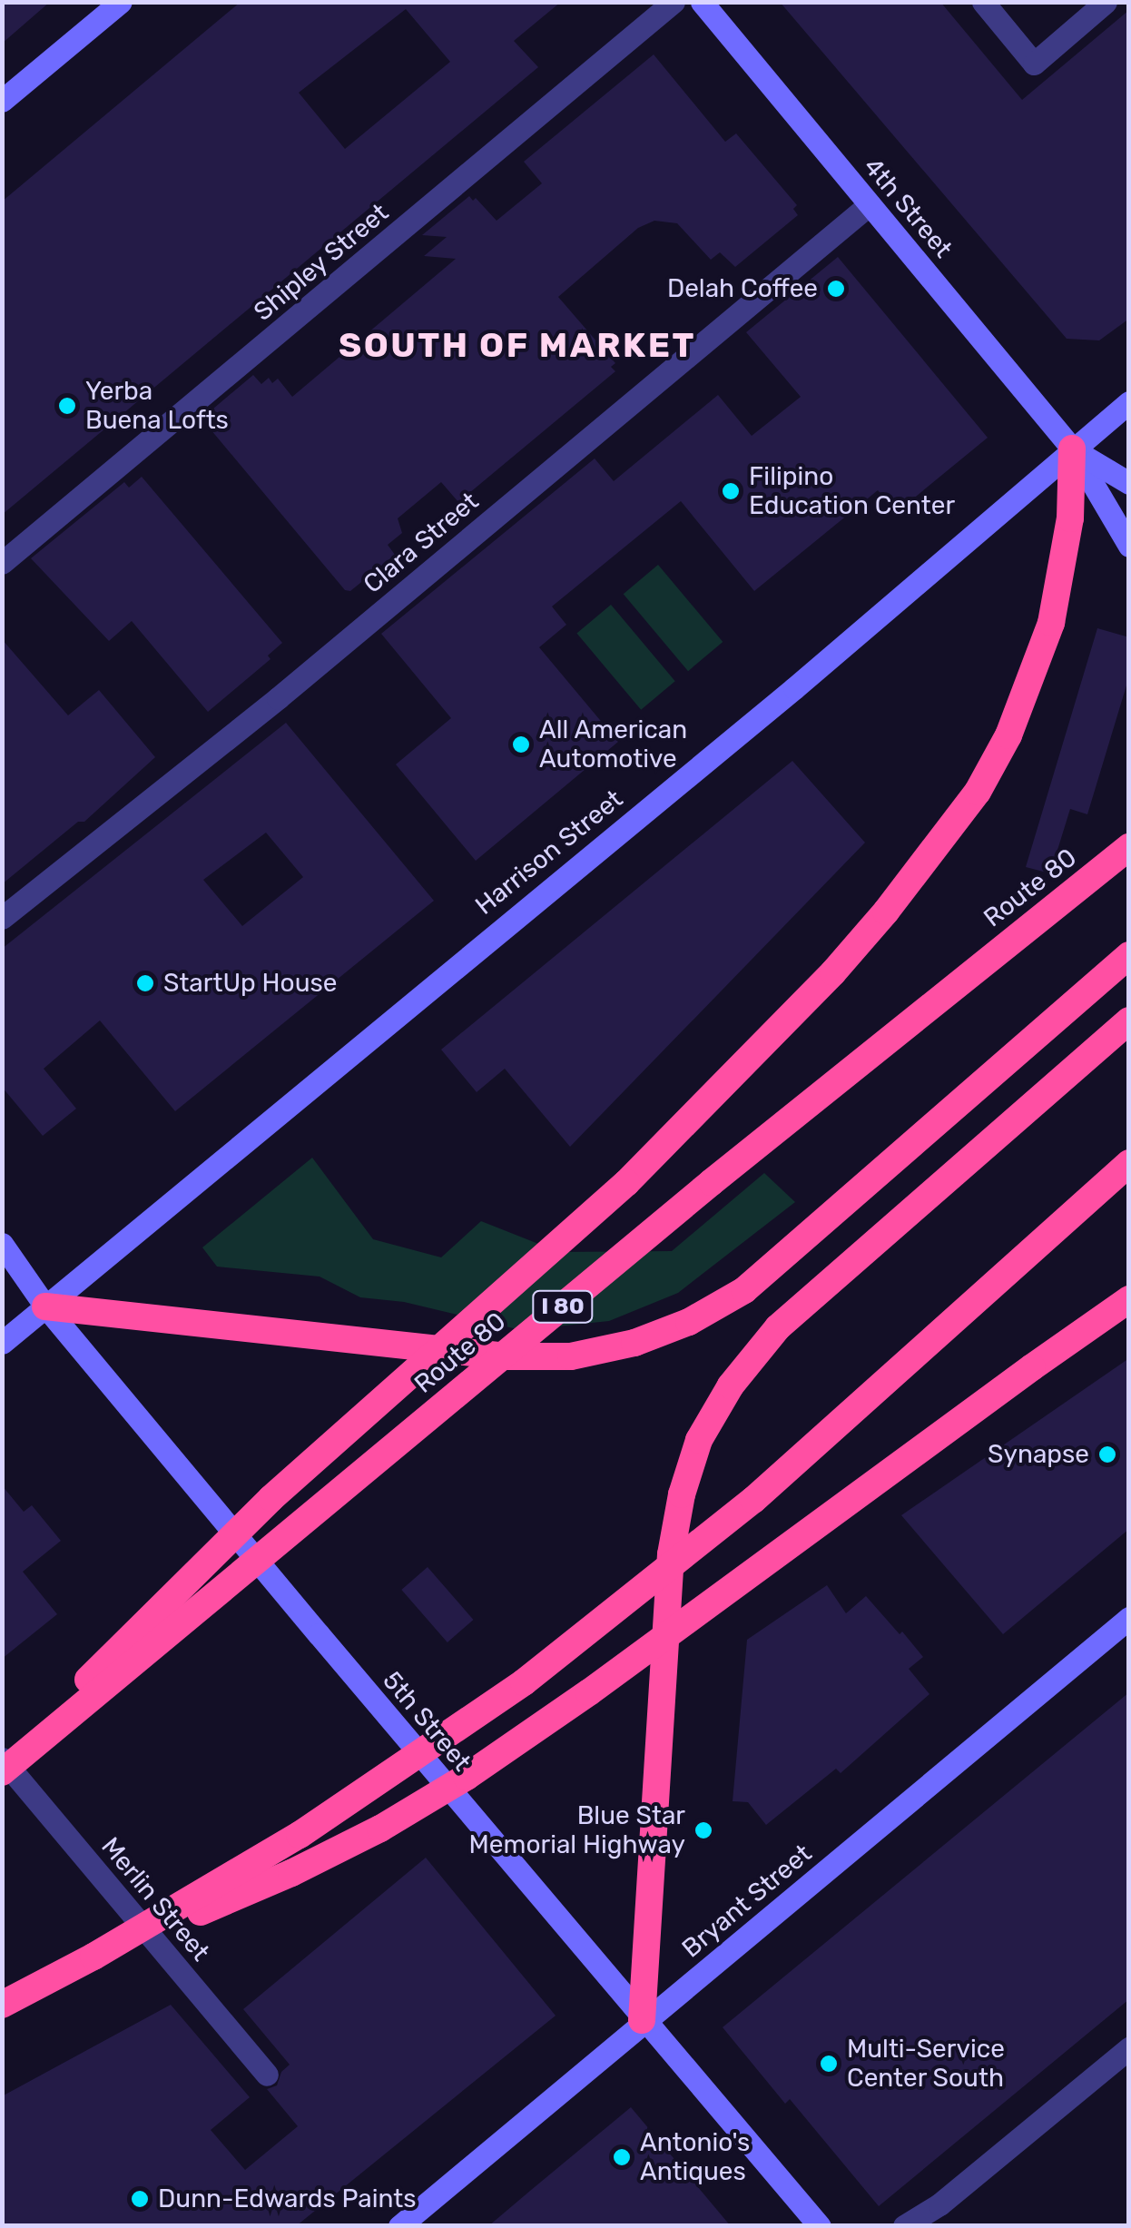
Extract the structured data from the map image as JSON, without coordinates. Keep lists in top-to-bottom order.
{
  "streets": {
    "highway": ["Route 80", "I 80"],
    "main road": [
      "4th Street",
      "Harrison Street",
      "5th Street",
      "Bryant Street"
    ],
    "street": ["Shipley Street", "Clara Street", "Merlin Street"]
  },
  "crossings": [
    ["4th Street", "Clara Street"],
    ["4th Street", "Harrison Street"],
    ["Harrison Street", "5th Street"],
    ["5th Street", "Bryant Street"]
  ],
  "districts": ["SOUTH OF MARKET"],
  "places": [
    "Delah Coffee",
    "Yerba Buena Lofts",
    "Filipino Education Center",
    "All American Automotive",
    "StartUp House",
    "Synapse",
    "Blue Star Memorial Highway",
    "Multi-Service Center South",
    "Antonio's Antiques",
    "Dunn-Edwards Paints"
  ]
}
